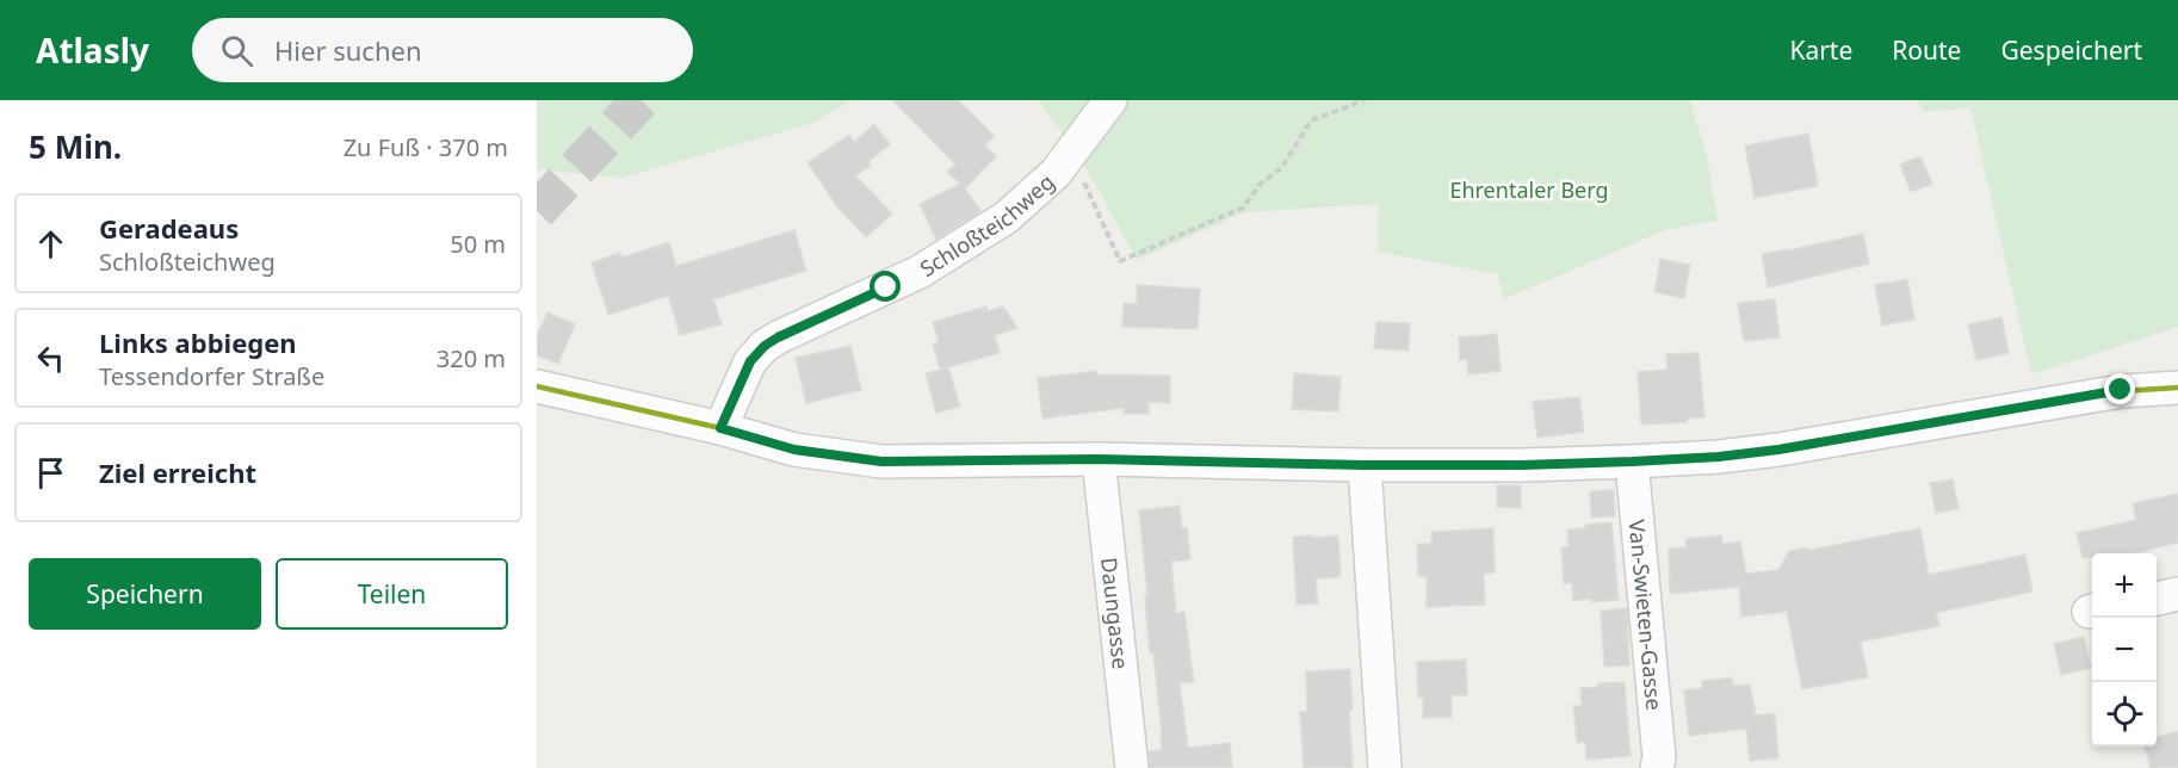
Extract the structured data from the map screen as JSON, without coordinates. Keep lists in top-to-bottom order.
{
  "streets": {
    "street": ["Schloßteichweg", "Daungasse", "Van-Swieten-Gasse"]
  },
  "parks": ["Ehrentaler Berg"],
  "page": {
    "header": "Atlasly",
    "search": "Hier suchen",
    "nav": ["Karte", "Route", "Gespeichert"],
    "heading": ["5 Min.", "Zu Fuß · 370 m"],
    "list": [
      ["Geradeaus", "Schloßteichweg", "50 m"],
      ["Links abbiegen", "Tessendorfer Straße", "320 m"],
      "Ziel erreicht"
    ],
    "buttons": ["Speichern", "Teilen"],
    "map_buttons": ["+", "−"]
  }
}
